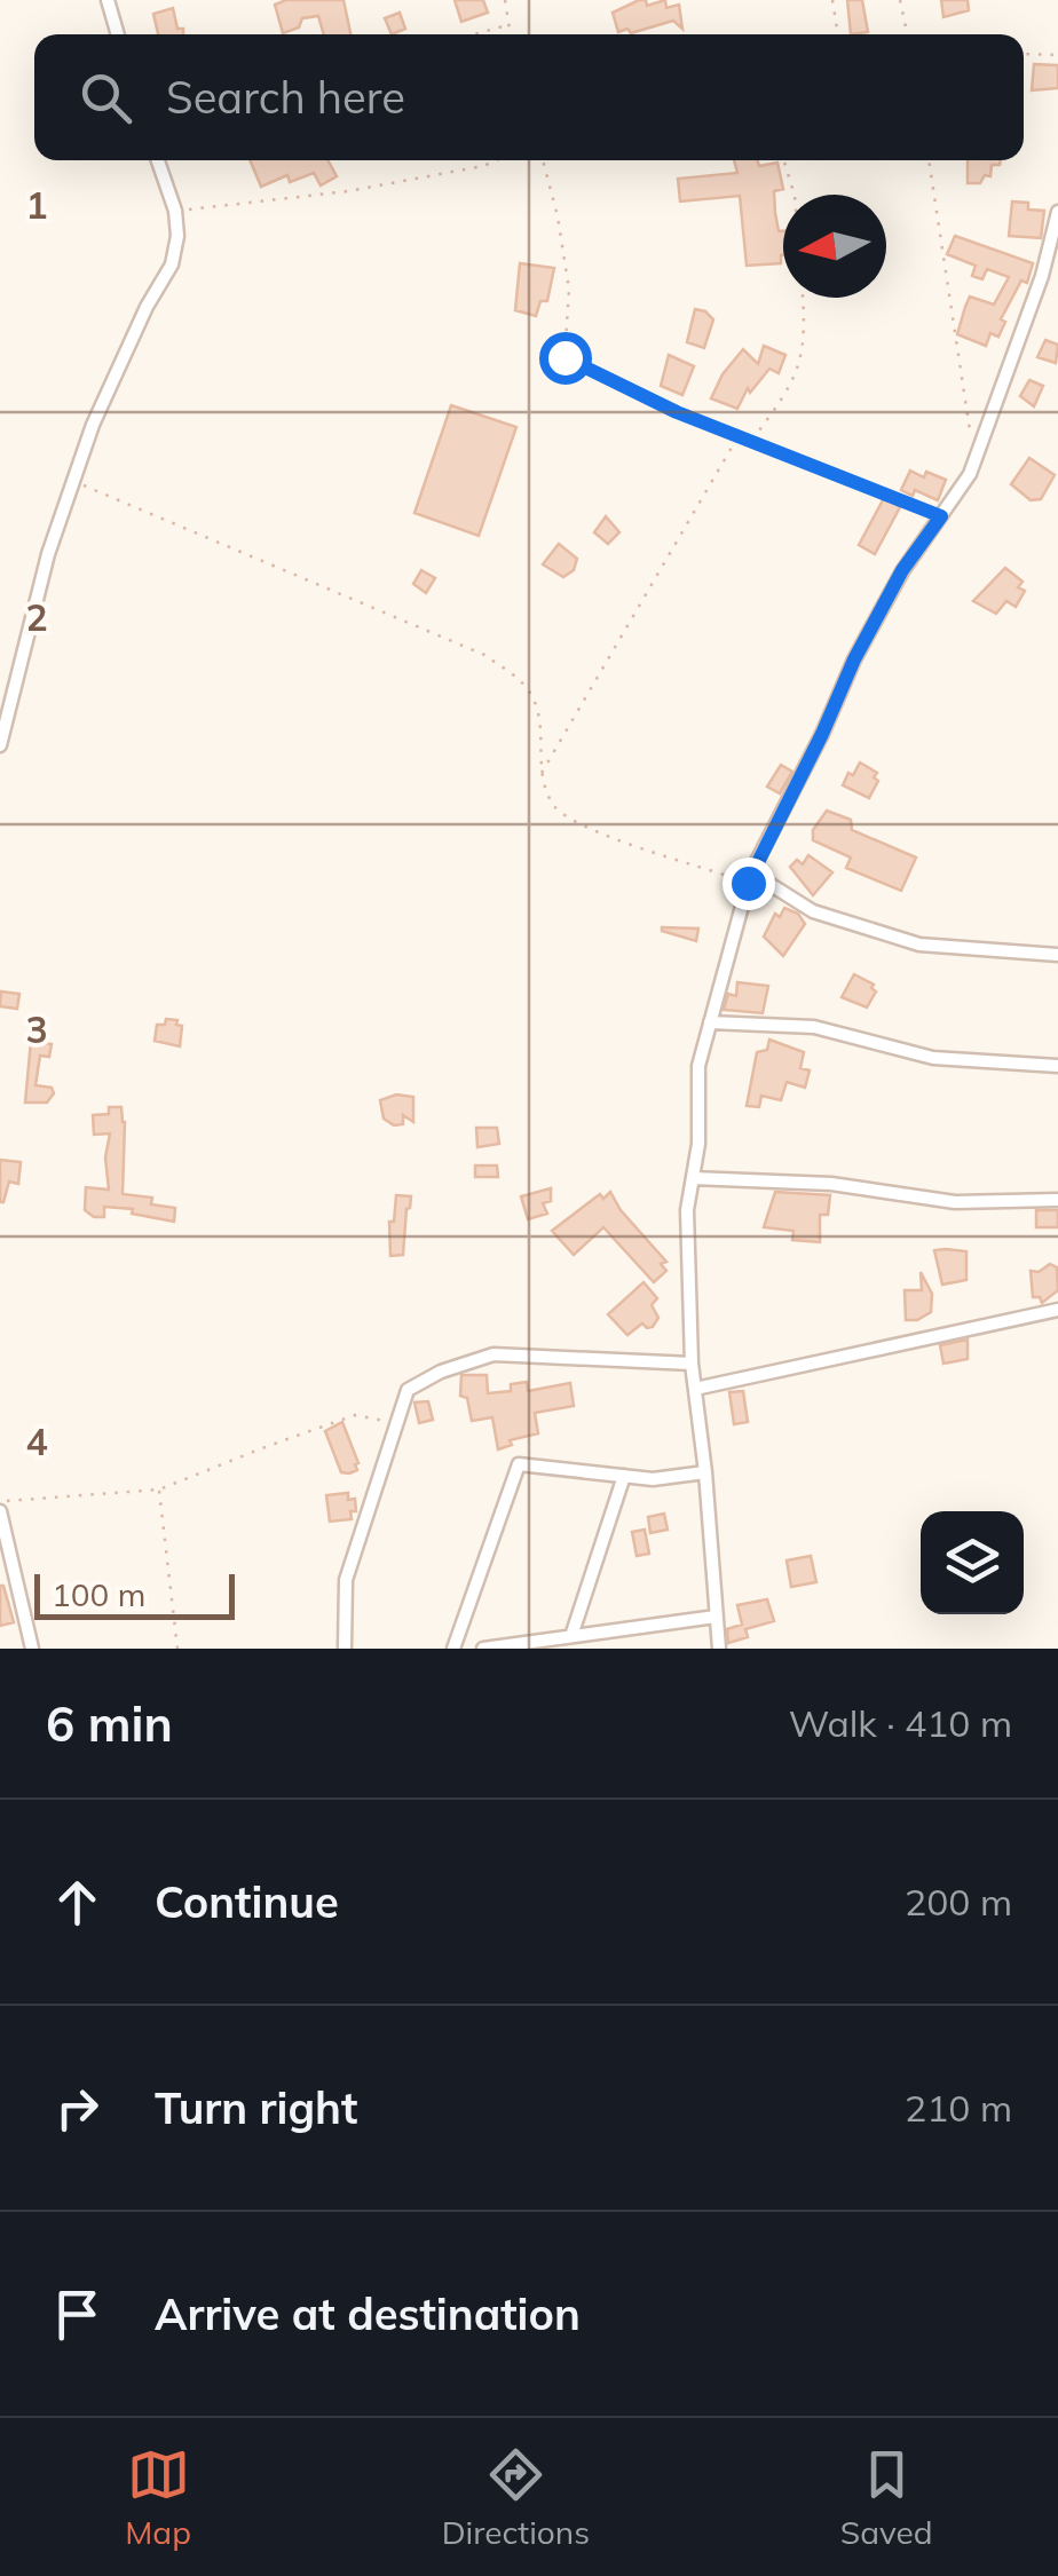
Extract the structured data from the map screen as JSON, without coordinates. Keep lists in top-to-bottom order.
{
  "scale_bar": "100 m",
  "north": "left",
  "page": {
    "search": "Search here",
    "scale": "100 m",
    "heading": ["6 min", "Walk · 410 m"],
    "list": [
      ["Continue", "200 m"],
      ["Turn right", "210 m"],
      "Arrive at destination"
    ],
    "nav": ["Map", "Directions", "Saved"]
  },
  "grid": {
    "rows": [
      "1",
      "2",
      "3",
      "4"
    ]
  }
}
